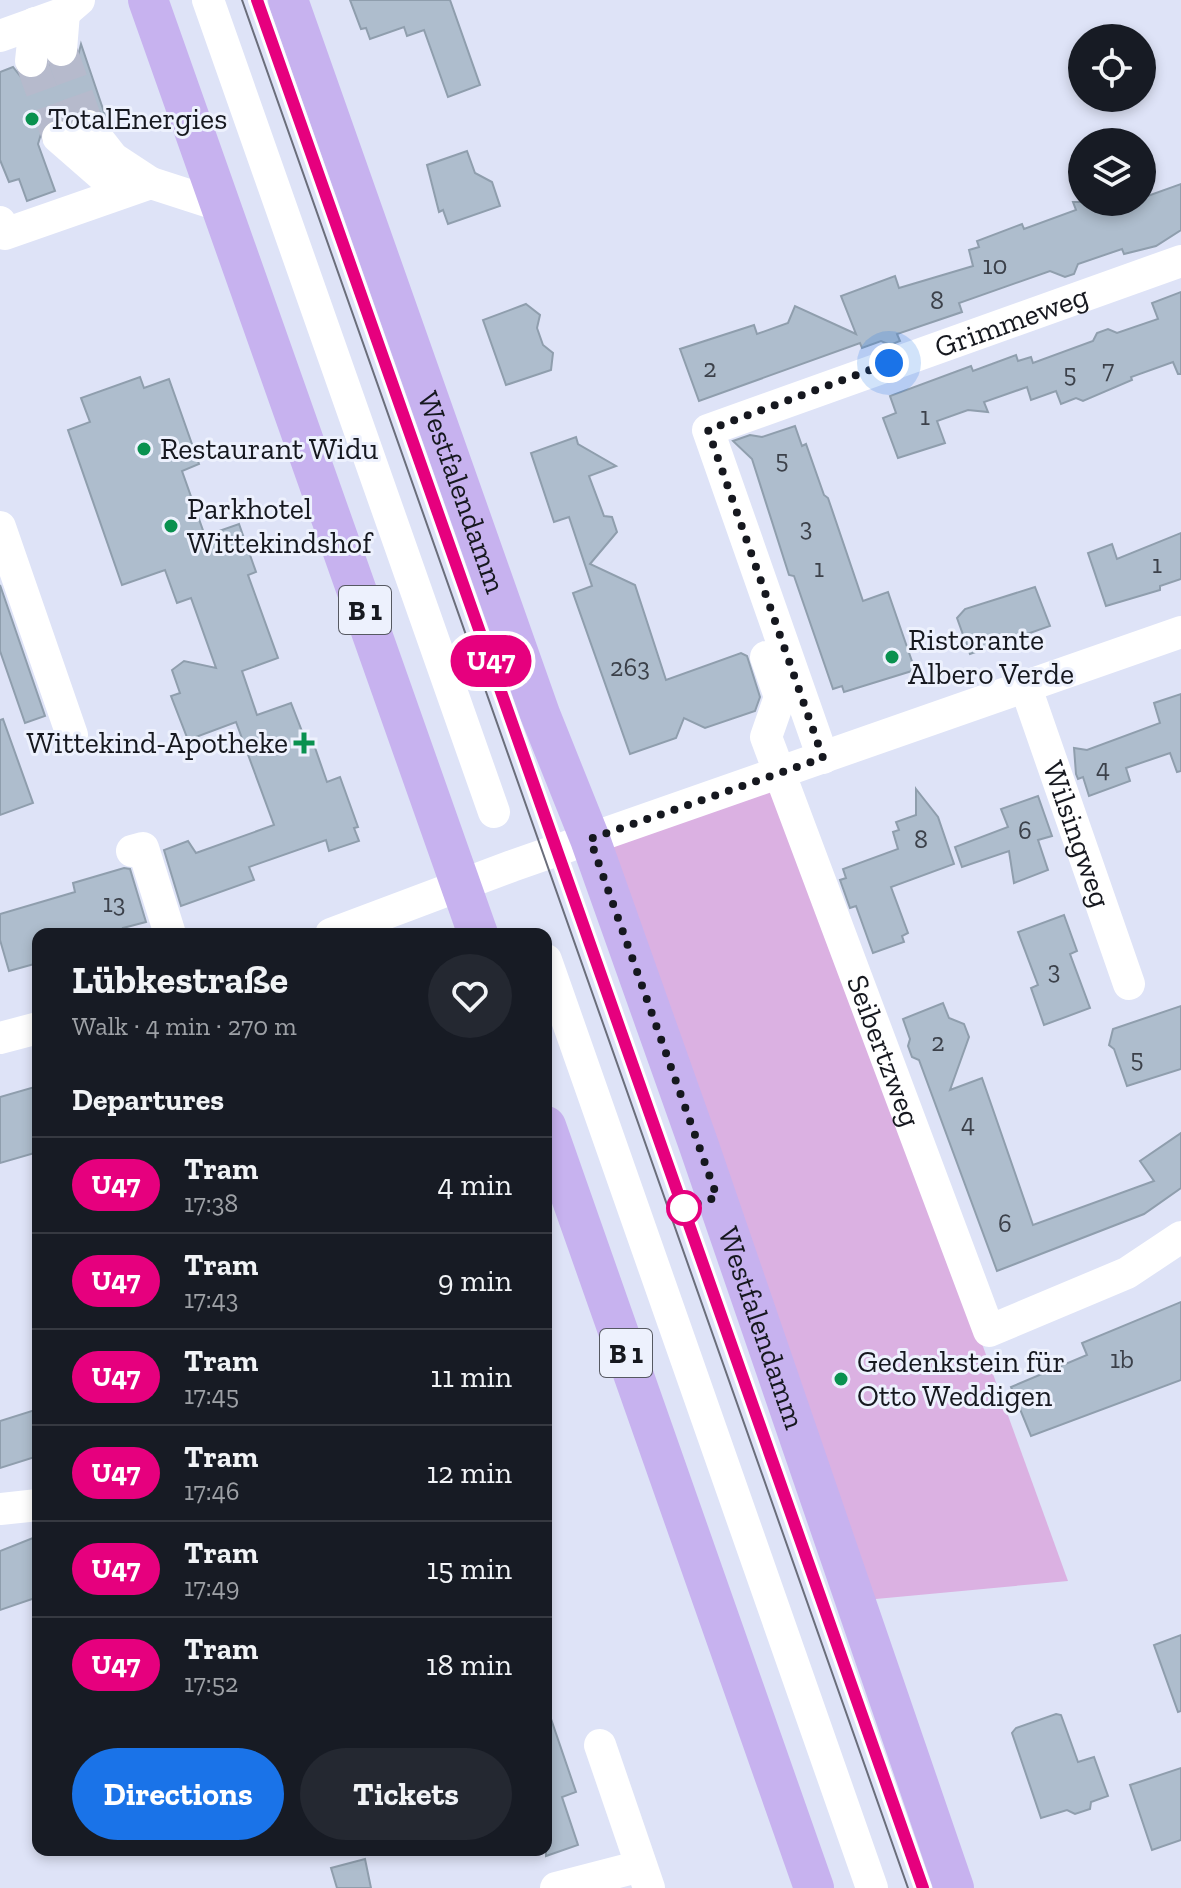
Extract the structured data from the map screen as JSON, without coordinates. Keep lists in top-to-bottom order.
{
  "streets": {
    "main road": ["Westfalendamm", "B 1"],
    "street": ["Grimmeweg", "Wilsingweg", "Seibertzweg"]
  },
  "places": {
    "other": [
      "TotalEnergies",
      "Restaurant Widu",
      "Parkhotel Wittekindshof",
      "Ristorante Albero Verde",
      "Gedenkstein für Otto Weddigen"
    ],
    "health": ["Wittekind-Apotheke"]
  },
  "lines": ["tram line U47"],
  "house_numbers": [
    "10",
    "8",
    "2",
    "7",
    "5",
    "1",
    "5",
    "3",
    "1",
    "1",
    "263",
    "4",
    "6",
    "8",
    "13",
    "3",
    "2",
    "5",
    "4",
    "6",
    "1b"
  ],
  "page": {
    "on_map": "U47",
    "heading": [
      ["Lübkestraße", "Walk · 4 min · 270 m"],
      "Departures"
    ],
    "list": [
      {
        "mark": "U47",
        "name": "Tram",
        "note": "17:38",
        "value": "4 min"
      },
      {
        "mark": "U47",
        "name": "Tram",
        "note": "17:43",
        "value": "9 min"
      },
      {
        "mark": "U47",
        "name": "Tram",
        "note": "17:45",
        "value": "11 min"
      },
      {
        "mark": "U47",
        "name": "Tram",
        "note": "17:46",
        "value": "12 min"
      },
      {
        "mark": "U47",
        "name": "Tram",
        "note": "17:49",
        "value": "15 min"
      },
      {
        "mark": "U47",
        "name": "Tram",
        "note": "17:52",
        "value": "18 min"
      }
    ],
    "buttons": ["Directions", "Tickets"]
  }
}
